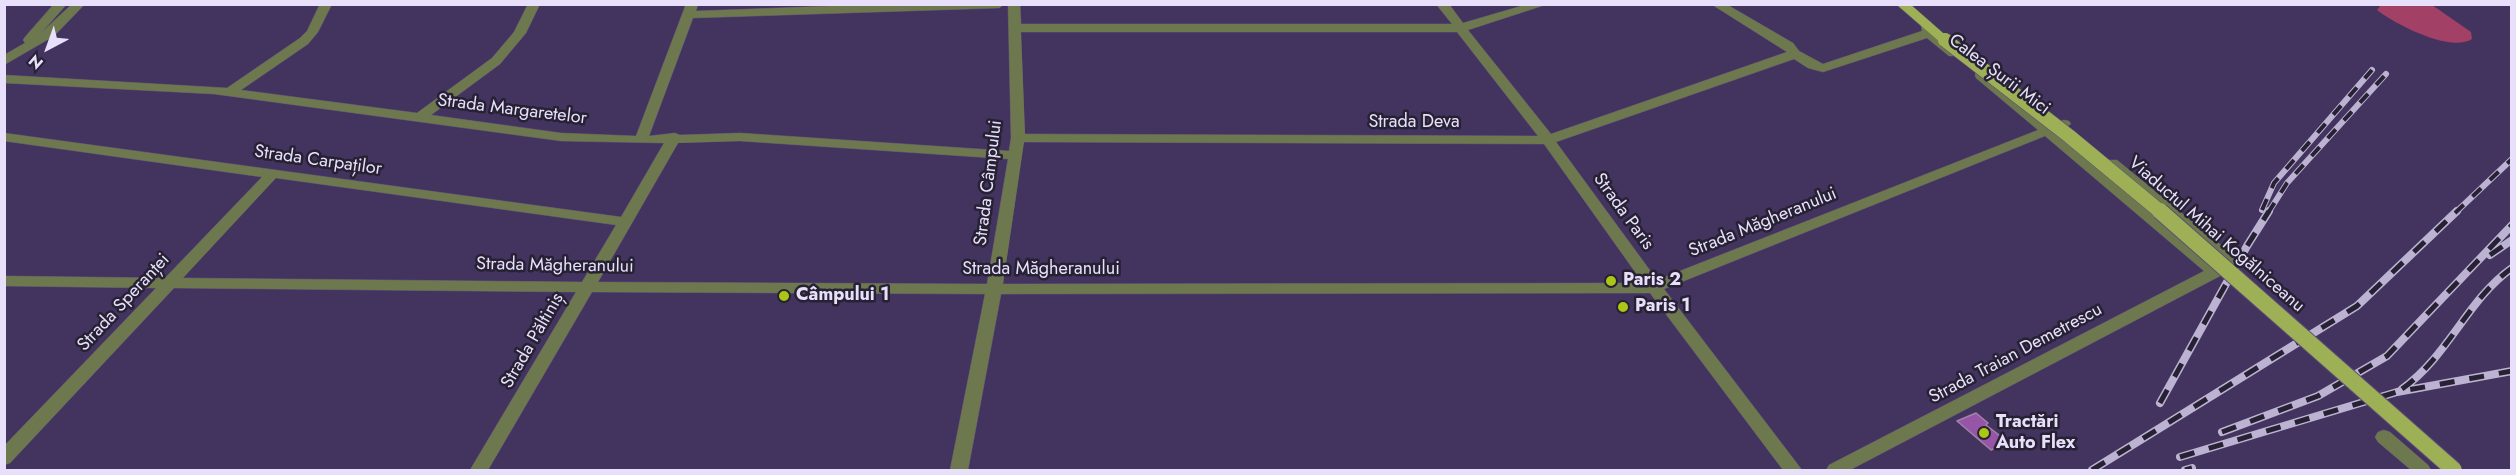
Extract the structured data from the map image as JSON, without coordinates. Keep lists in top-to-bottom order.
{
  "streets": {
    "main road": ["Calea Șurii Mici", "Viaductul Mihai Kogălniceanu"],
    "street": [
      "Strada Margaretelor",
      "Strada Deva",
      "Strada Carpaților",
      "Strada Câmpului",
      "Strada Paris",
      "Strada Măgheranului",
      "Strada Speranței",
      "Strada Păltiniș",
      "Strada Traian Demetrescu"
    ]
  },
  "crossings": [
    ["Calea Șurii Mici", "Strada Măgheranului"],
    ["Calea Șurii Mici", "Viaductul Mihai Kogălniceanu"],
    ["Strada Margaretelor", "Strada Câmpului"],
    ["Strada Margaretelor", "Strada Păltiniș"],
    ["Strada Deva", "Strada Câmpului"],
    ["Strada Deva", "Strada Paris"],
    ["Strada Carpaților", "Strada Speranței"],
    ["Strada Carpaților", "Strada Păltiniș"],
    ["Strada Câmpului", "Strada Măgheranului"],
    ["Strada Paris", "Strada Măgheranului"],
    ["Strada Măgheranului", "Strada Speranței"],
    ["Strada Măgheranului", "Strada Păltiniș"]
  ],
  "places": [
    "Paris 2",
    "Câmpului 1",
    "Paris 1",
    "Tractări Auto Flex"
  ],
  "north": "bottom left"
}
